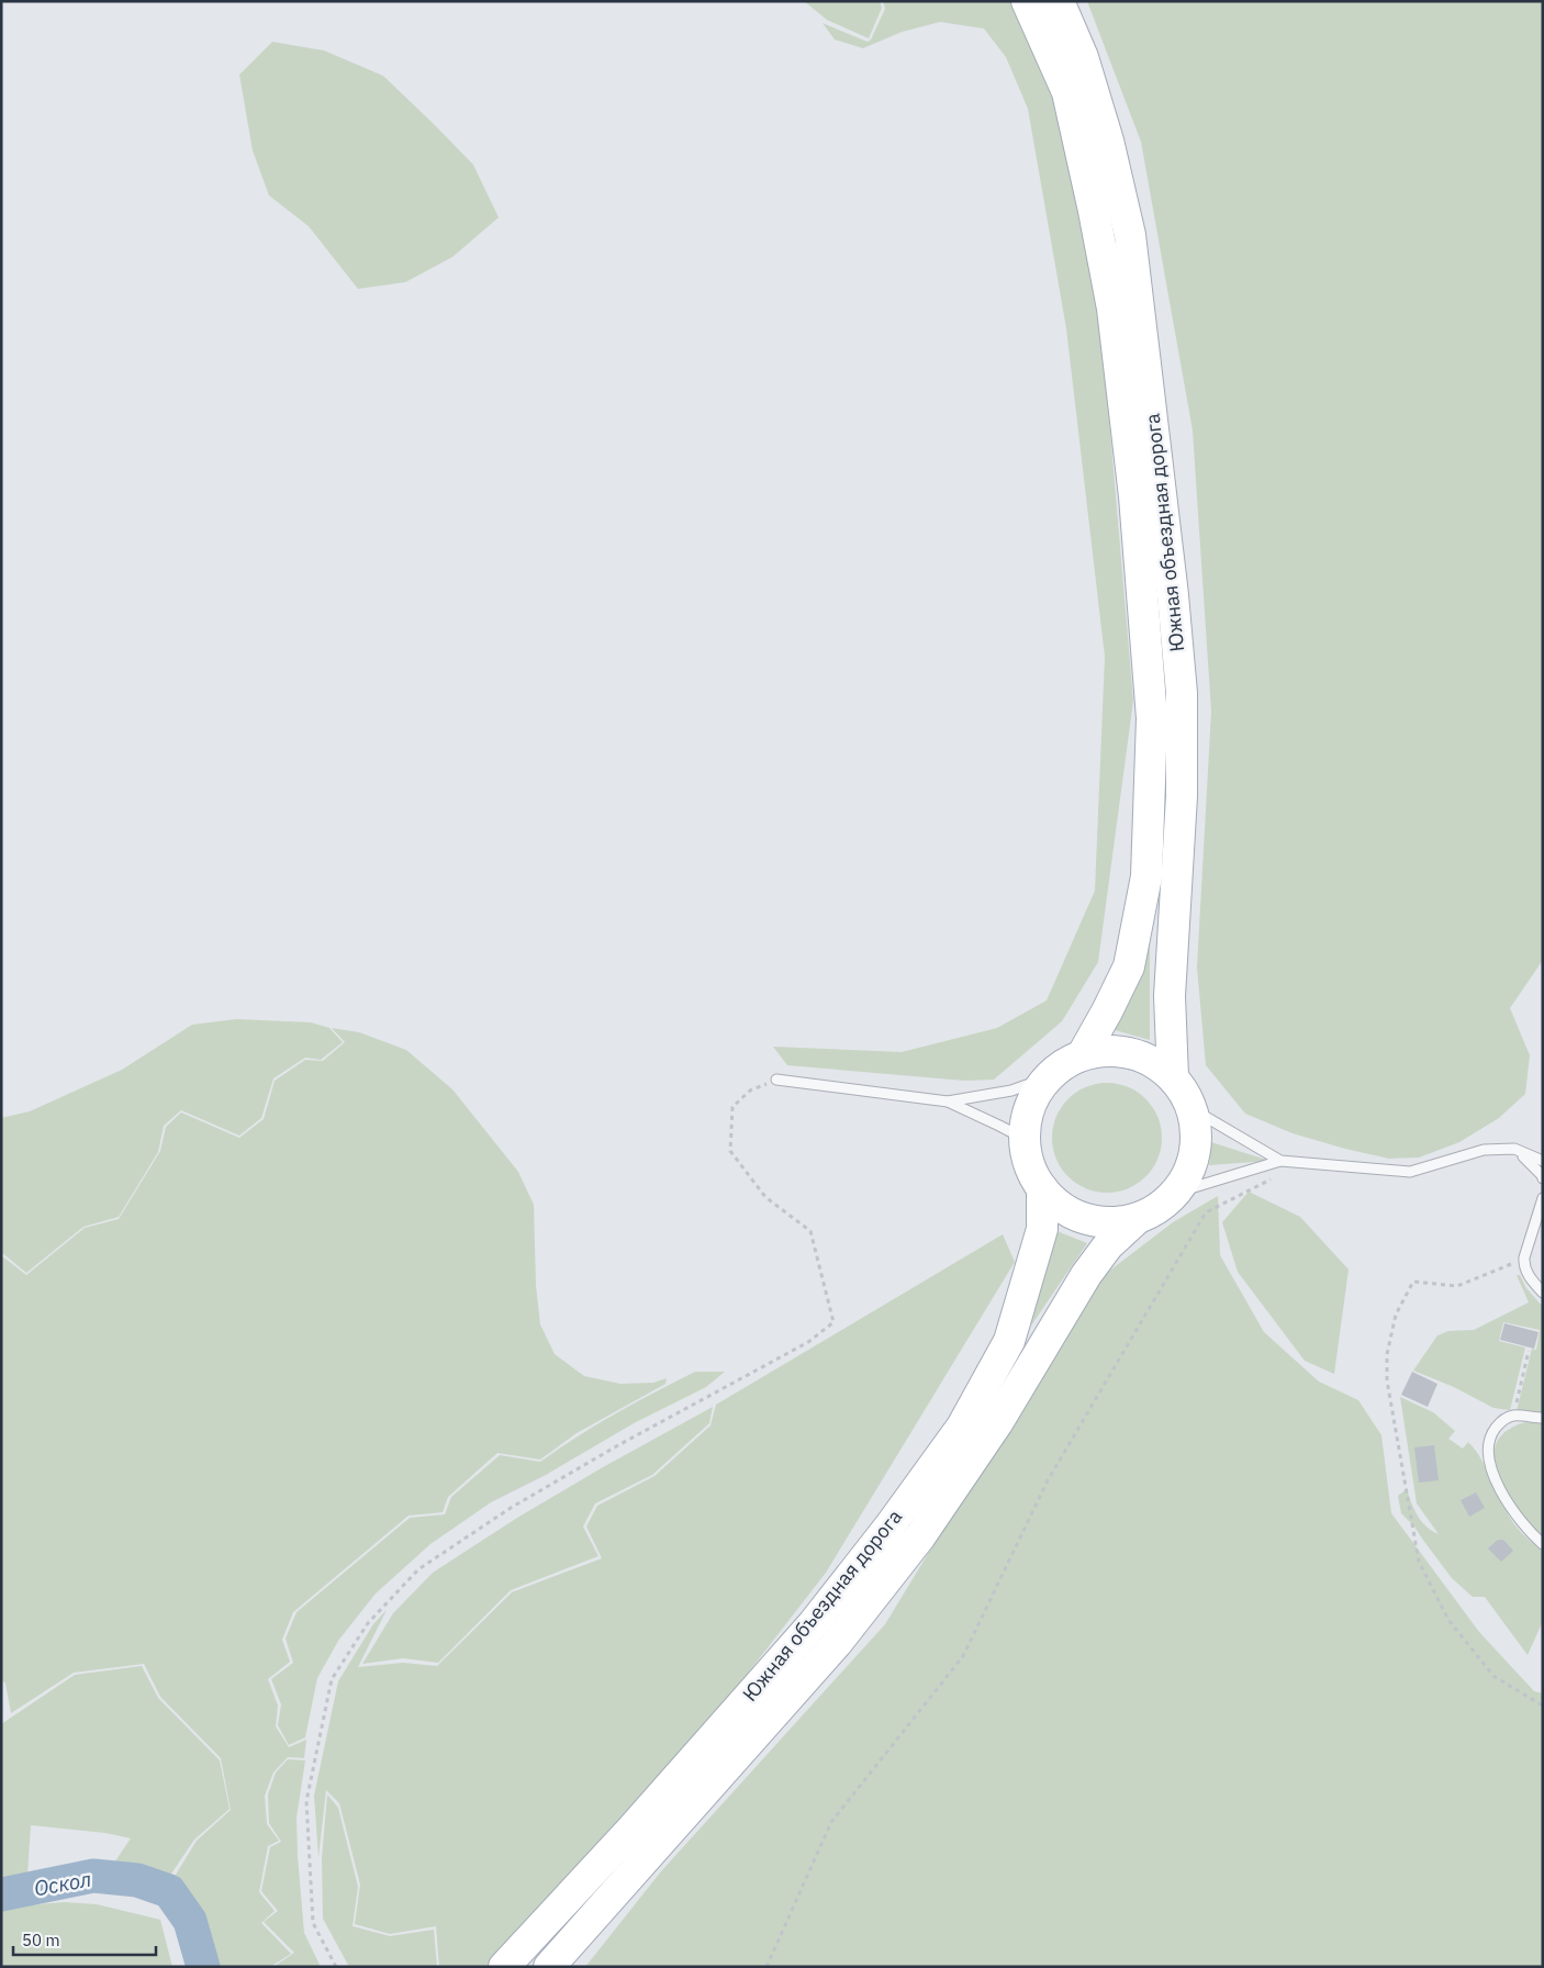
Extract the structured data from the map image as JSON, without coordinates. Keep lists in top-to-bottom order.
{
  "streets": {
    "main road": ["Южная объездная дорога"]
  },
  "water": ["Оскол"],
  "scale_bar": "50 m"
}
